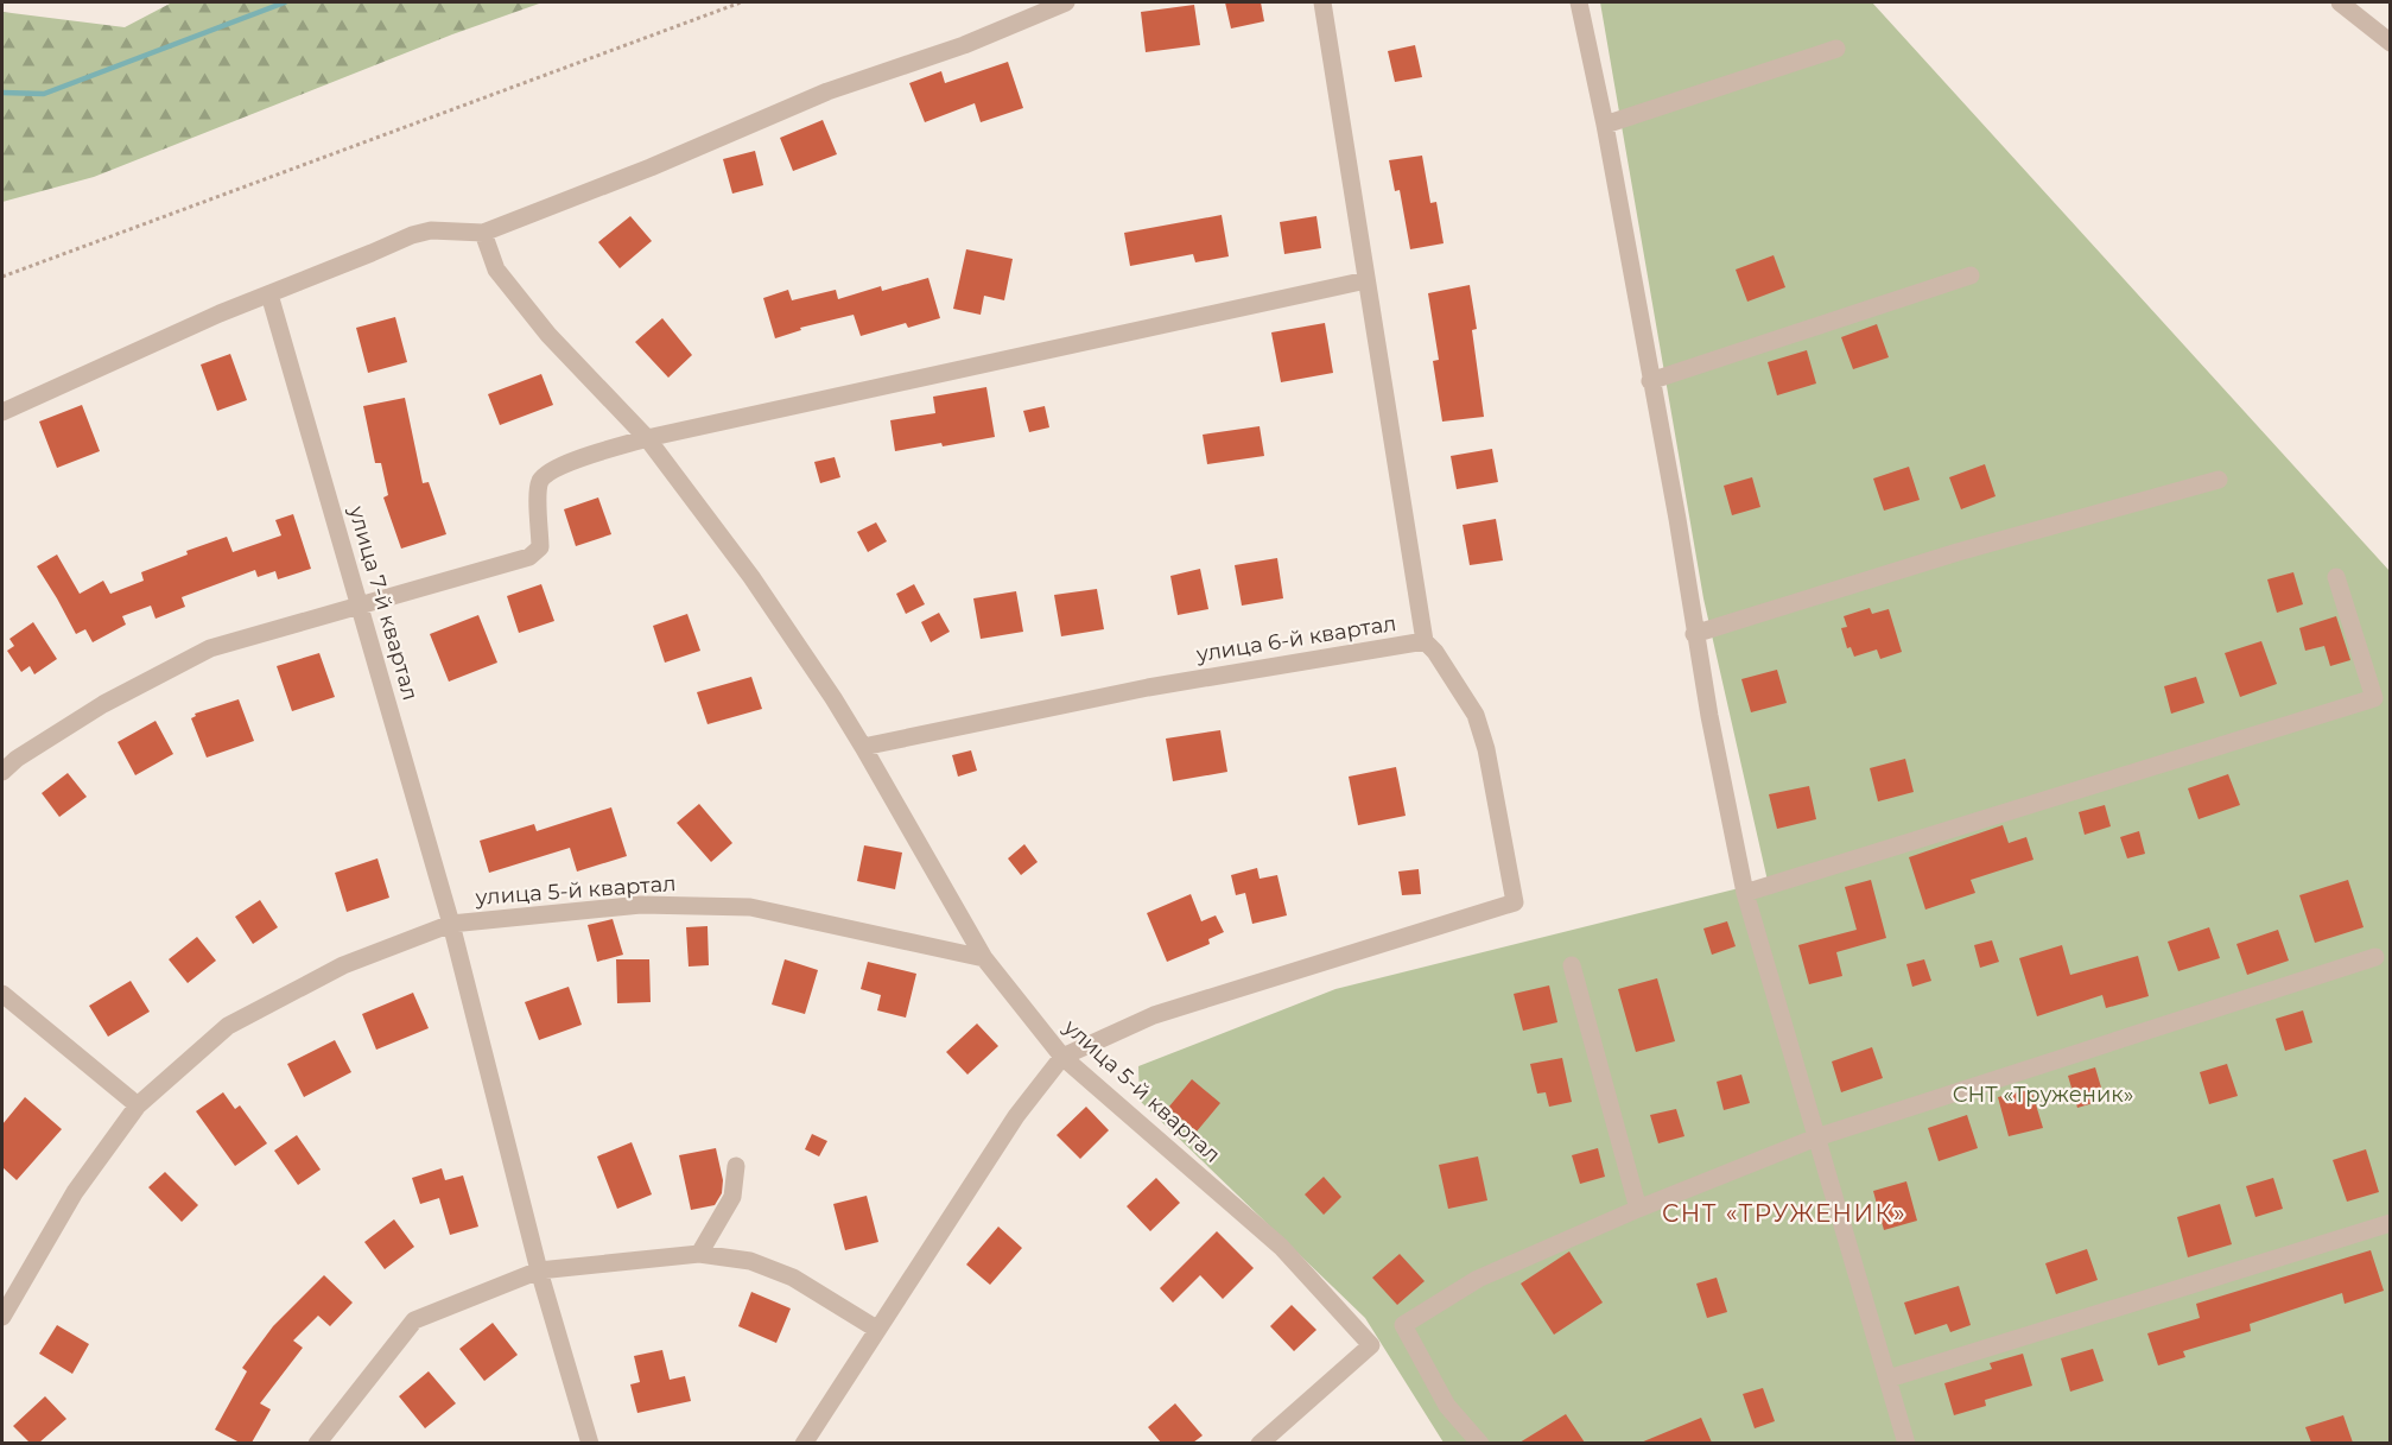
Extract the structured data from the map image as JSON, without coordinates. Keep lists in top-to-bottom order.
{
  "streets": {
    "street": ["улица 7-й квартал", "улица 6-й квартал", "улица 5-й квартал"]
  },
  "crossings": [
    ["улица 7-й квартал", "улица 5-й квартал"]
  ],
  "districts": ["СНТ «ТРУЖЕНИК»"],
  "parks": ["СНТ «Труженик»"]
}
